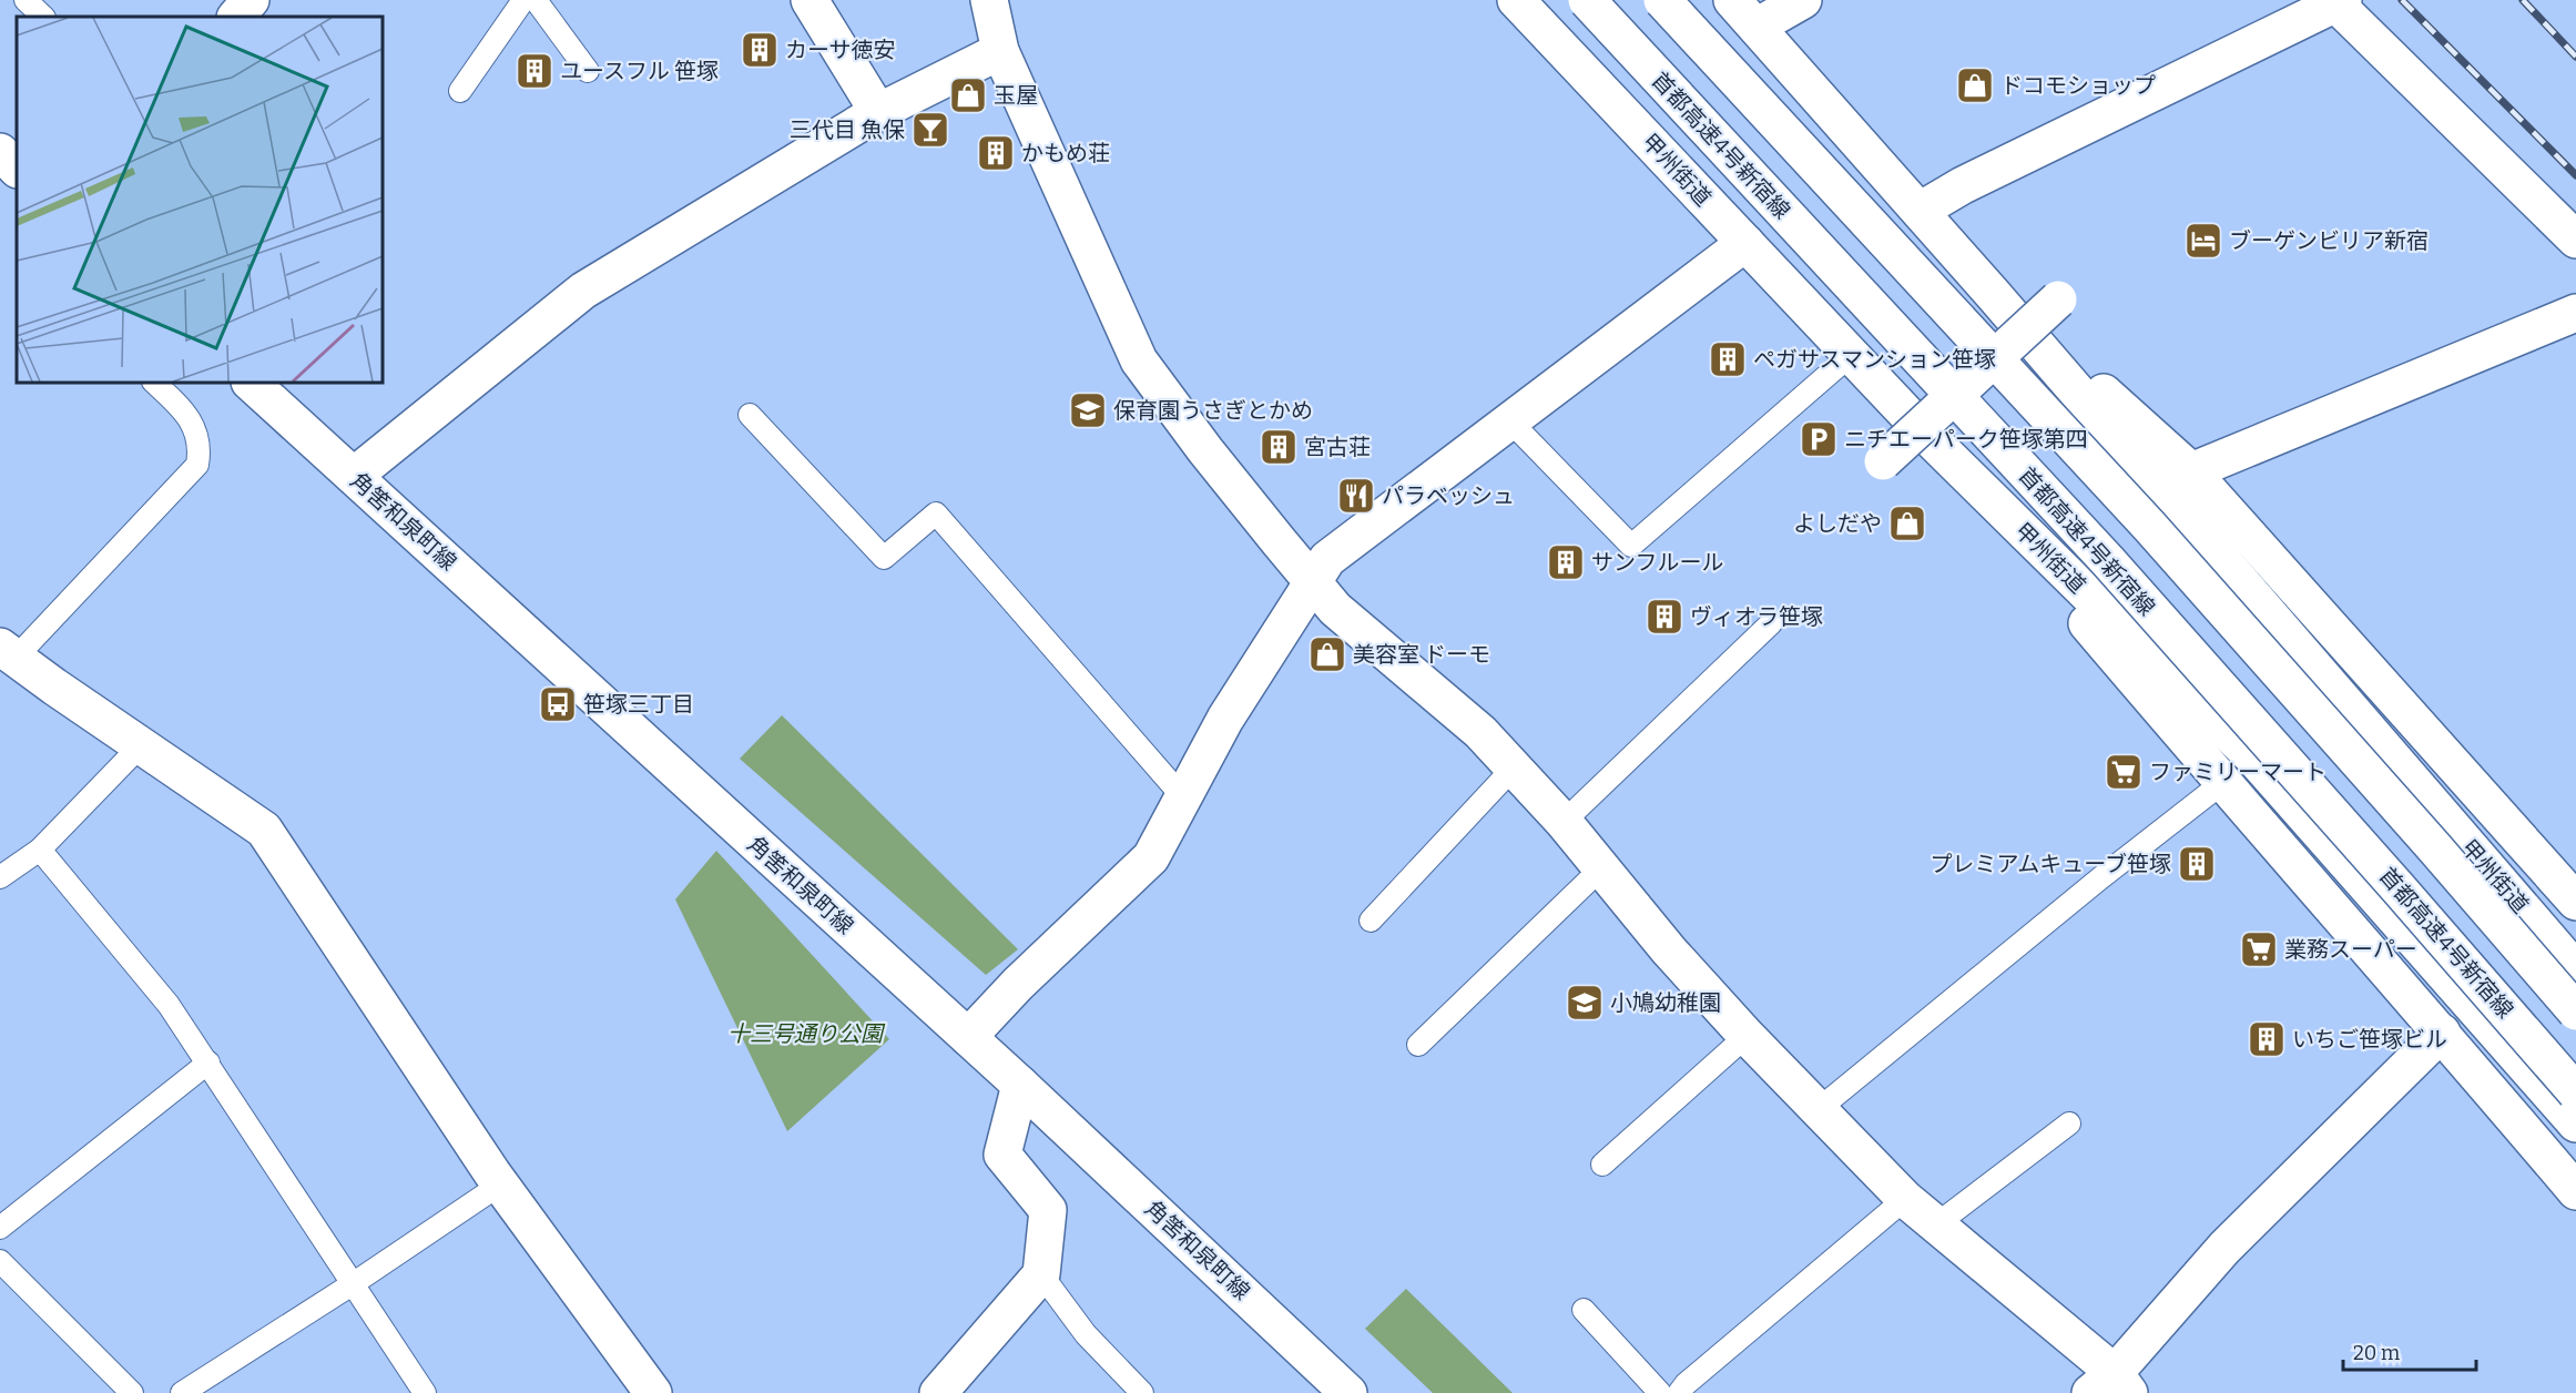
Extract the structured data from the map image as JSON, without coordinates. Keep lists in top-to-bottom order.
{
  "streets": {
    "main road": ["首都高速4号新宿線", "甲州街道", "角筈和泉町線"]
  },
  "parks": ["十三号通り公園"],
  "places": {
    "building": [
      "カーサ徳安",
      "ユースフル 笹塚",
      "かもめ荘",
      "ペガサスマンション笹塚",
      "宮古荘",
      "サンフルール",
      "ヴィオラ笹塚",
      "プレミアムキューブ笹塚",
      "いちご笹塚ビル"
    ],
    "shop": [
      "ドコモショップ",
      "玉屋",
      "よしだや",
      "美容室 ドーモ"
    ],
    "bar": ["三代目 魚保"],
    "hotel": ["ブーゲンビリア新宿"],
    "school or university": ["保育園うさぎとかめ", "小鳩幼稚園"],
    "parking": ["ニチエーパーク笹塚第四"],
    "restaurant": ["パラベッシュ"],
    "bus stop": ["笹塚三丁目"],
    "supermarket": ["ファミリーマート", "業務スーパー"]
  },
  "scale_bar": "20 m"
}
